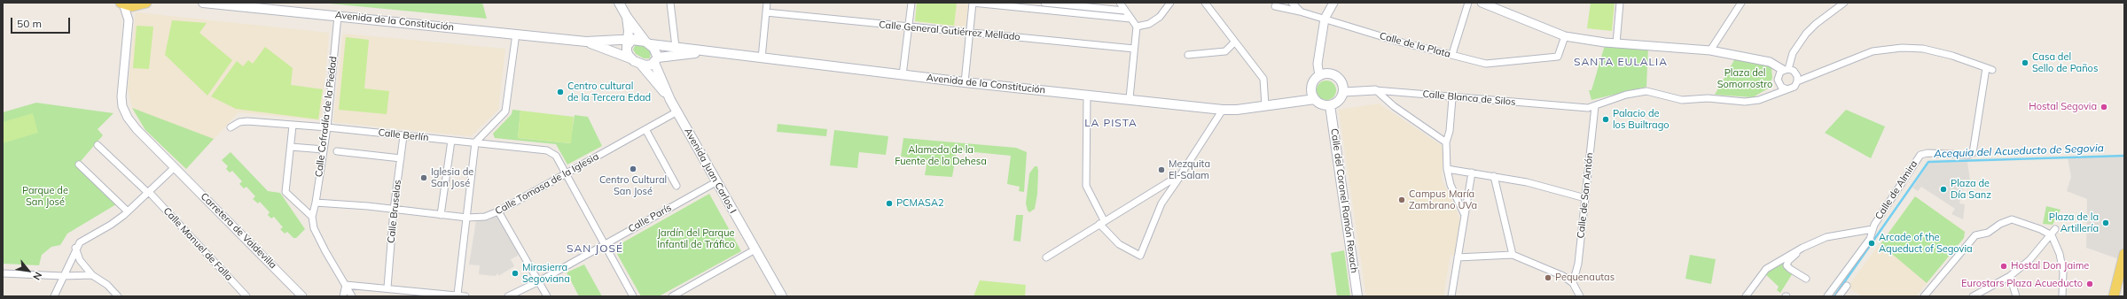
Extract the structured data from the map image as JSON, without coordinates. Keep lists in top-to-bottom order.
{
  "streets": {
    "main road": ["Avenida de la Constitución", "Avenida Juan Carlos I", "Calle del Coronel Ramón Rexach"],
    "street": [
      "Calle General Gutiérrez Mellado",
      "Calle de la Plata",
      "Calle Blanca de Silos",
      "Calle Cofradía de la Piedad",
      "Calle Berlín",
      "Calle Tomasa de la Iglesia",
      "Calle de Almira",
      "Calle de San Antón",
      "Calle Bruselas",
      "Calle París",
      "Carretera de Valdevilla",
      "Calle Manuel de Falla"
    ]
  },
  "crossings": [
    ["Avenida de la Constitución", "Calle Blanca de Silos"],
    ["Avenida de la Constitución", "Calle Cofradía de la Piedad"],
    ["Avenida de la Constitución", "Avenida Juan Carlos I"],
    ["Avenida de la Constitución", "Calle del Coronel Ramón Rexach"],
    ["Calle Blanca de Silos", "Calle de Almira"],
    ["Calle Blanca de Silos", "Calle de San Antón"],
    ["Calle Blanca de Silos", "Calle del Coronel Ramón Rexach"],
    ["Calle Cofradía de la Piedad", "Calle Berlín"],
    ["Calle Cofradía de la Piedad", "Calle Tomasa de la Iglesia"],
    ["Calle Berlín", "Calle Tomasa de la Iglesia"],
    ["Calle Berlín", "Calle Bruselas"],
    ["Calle Berlín", "Calle París"],
    ["Avenida Juan Carlos I", "Calle Tomasa de la Iglesia"],
    ["Avenida Juan Carlos I", "Calle París"],
    ["Calle Tomasa de la Iglesia", "Calle Bruselas"]
  ],
  "districts": ["SANTA EULALIA", "LA PISTA", "SAN JOSÉ"],
  "water": ["Acequia del Acueducto de Segovia"],
  "parks": [
    "Plaza del Somorrostro",
    "Alameda de la Fuente de la Dehesa",
    "Parque de San José",
    "Jardín del Parque Infantil de Tráfico"
  ],
  "places": [
    "Casa del Sello de Paños",
    "Centro cultural de la Tercera Edad",
    "Hostal Segovia",
    "Palacio de los Builtrago",
    "Centro Cultural San José",
    "Mezquita El-Salam",
    "Iglesia de San José",
    "Plaza de Día Sanz",
    "Campus María Zambrano UVa",
    "PCMASA2",
    "Plaza de la Artillería",
    "Arcade of the Aqueduct of Segovia",
    "Hostal Don Jaime",
    "Mirasierra Segoviana",
    "Pequenautas",
    "Eurostars Plaza Acueducto"
  ],
  "scale_bar": "50 m",
  "north": "bottom right"
}
